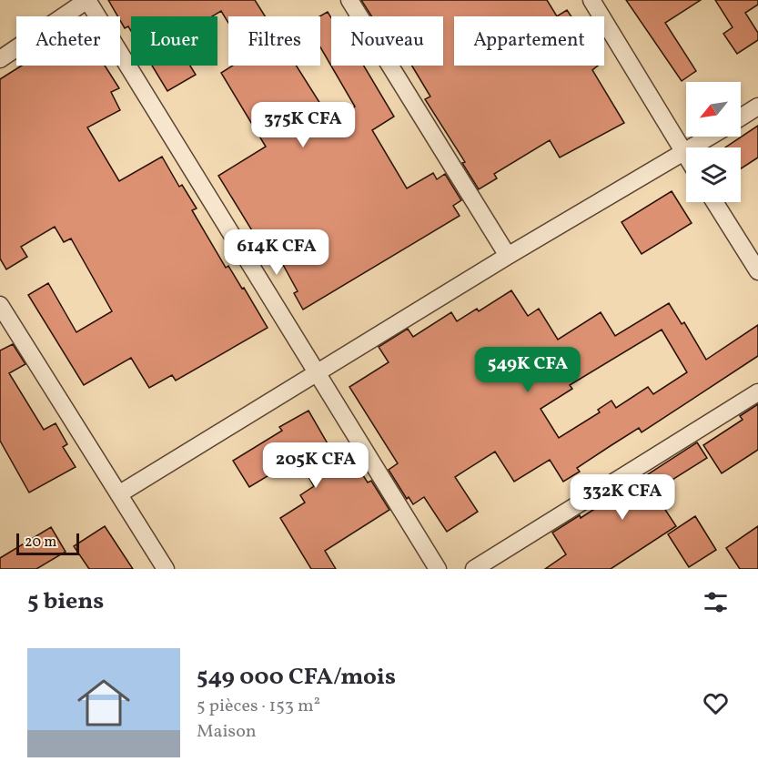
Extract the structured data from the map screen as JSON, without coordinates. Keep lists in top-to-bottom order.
{
  "scale_bar": "20 m",
  "north": "bottom left",
  "page": {
    "chip": [
      "Acheter",
      "Louer",
      "Filtres",
      "Nouveau",
      "Appartement"
    ],
    "price": [
      "375K CFA",
      "614K CFA",
      "549K CFA",
      "205K CFA",
      "332K CFA"
    ],
    "scale": "20 m",
    "heading": "5 biens",
    "list": [
      {
        "name": "549 000 CFA/mois",
        "note": "5 pièces · 153 m² · Maison"
      }
    ]
  }
}
